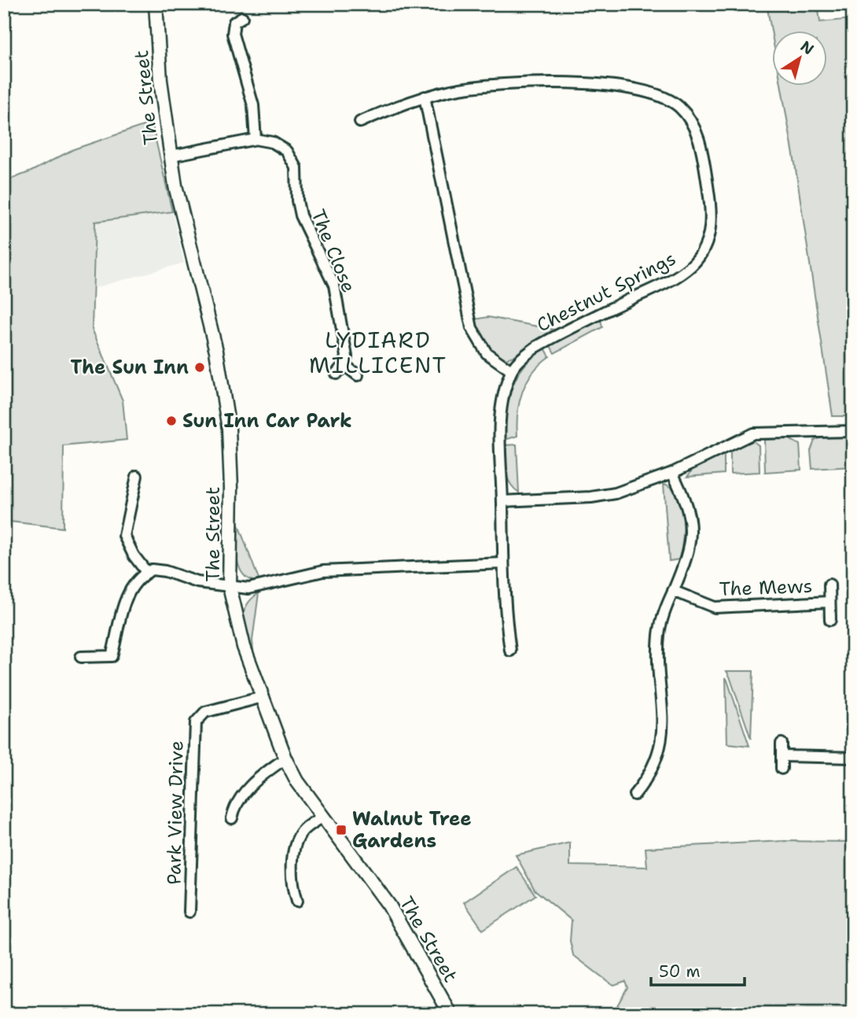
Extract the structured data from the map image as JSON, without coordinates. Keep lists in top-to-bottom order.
{
  "streets": {
    "street": [
      "The Street",
      "The Close",
      "Chestnut Springs",
      "The Mews",
      "Park View Drive"
    ]
  },
  "crossings": [
    ["The Street", "Park View Drive"]
  ],
  "districts": ["LYDIARD MILLICENT"],
  "places": {
    "other": ["The Sun Inn", "Sun Inn Car Park"],
    "transit": ["Walnut Tree Gardens"]
  },
  "scale_bar": "50 m",
  "north": "top right"
}
